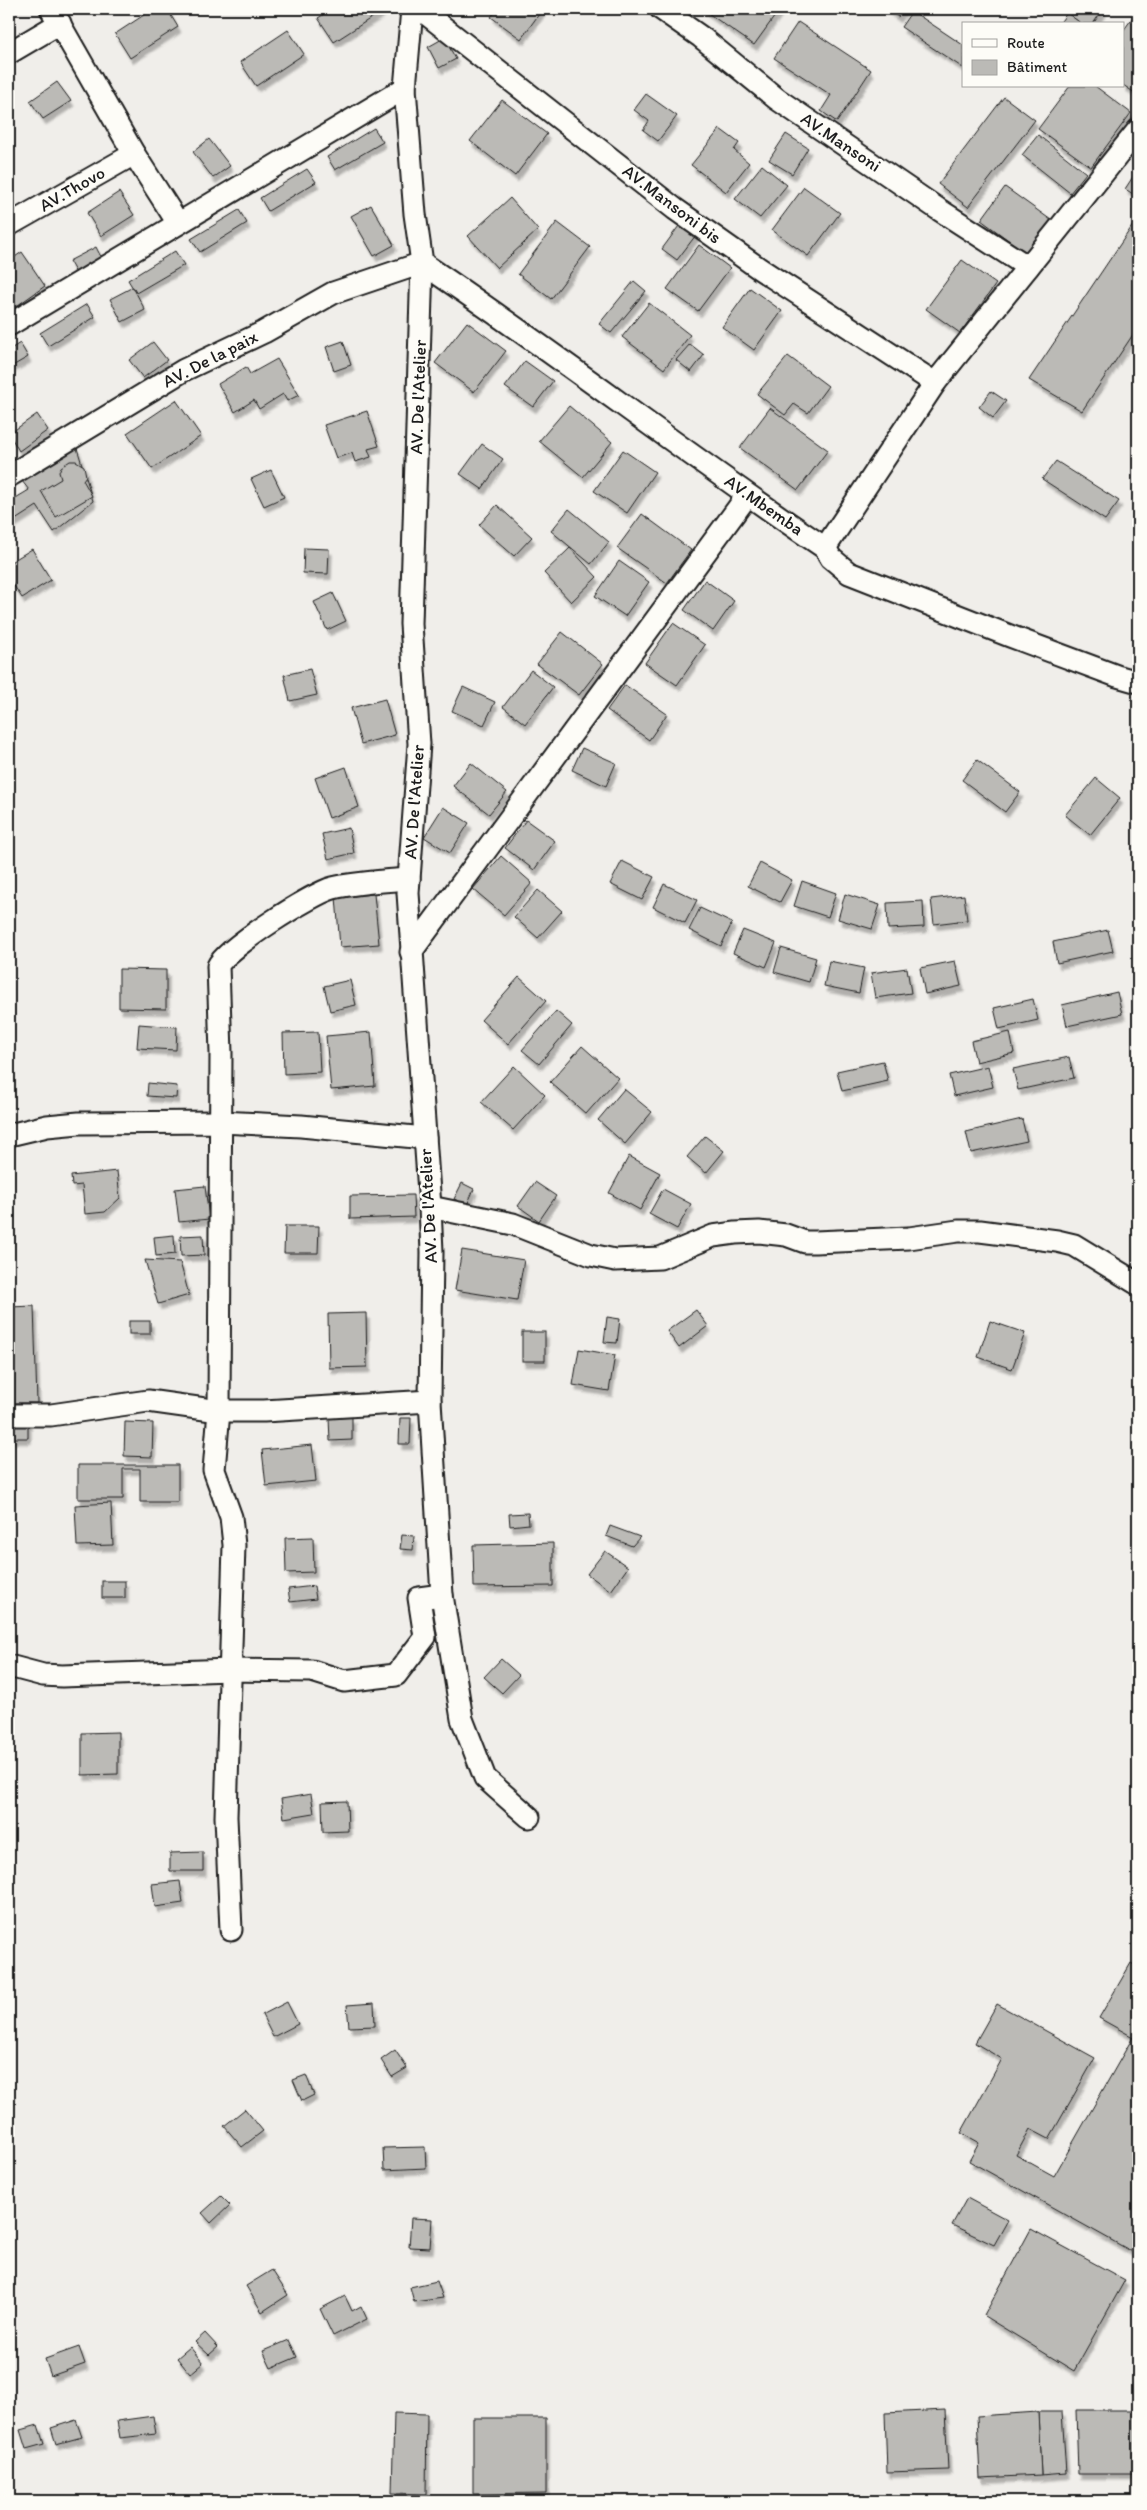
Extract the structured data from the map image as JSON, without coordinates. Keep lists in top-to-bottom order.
{
  "streets": {
    "street": [
      "AV.Mansoni",
      "AV.Thovo",
      "AV.Mansoni bis",
      "AV. De la paix",
      "AV. De l'Atelier",
      "AV.Mbemba"
    ]
  },
  "crossings": [
    ["AV. De la paix", "AV. De l'Atelier"],
    ["AV. De la paix", "AV.Mbemba"],
    ["AV. De l'Atelier", "AV.Mbemba"]
  ],
  "legend": ["Route", "Bâtiment"]
}
